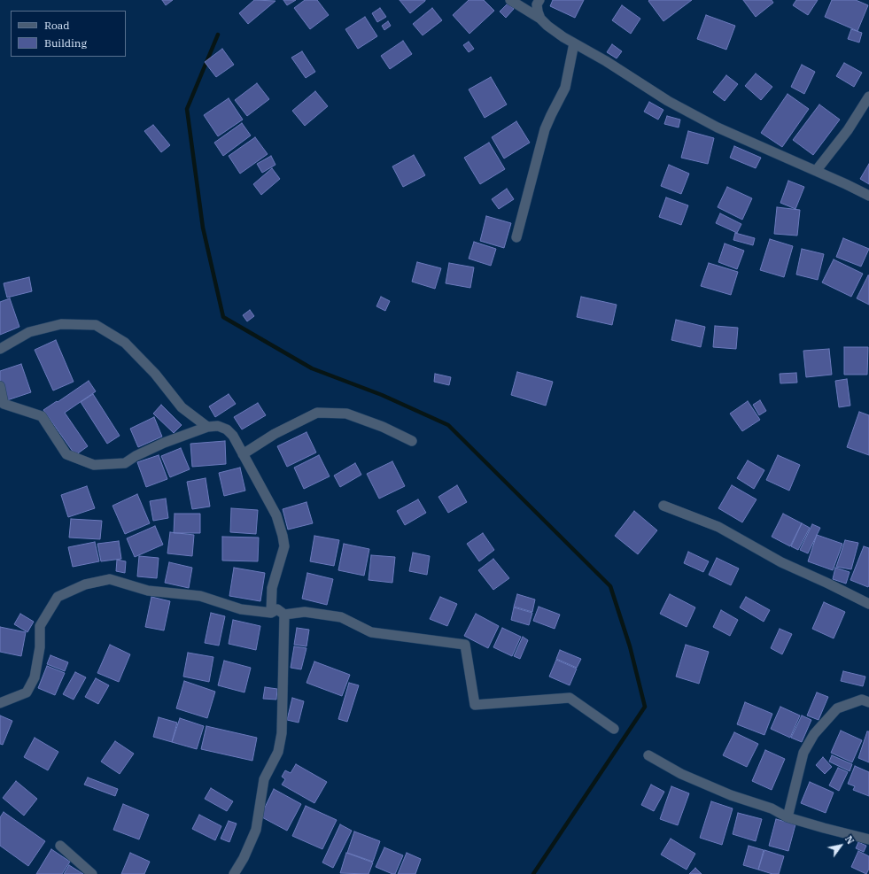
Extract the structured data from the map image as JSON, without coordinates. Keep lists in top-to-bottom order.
{
  "legend": ["Road", "Building"],
  "north": "top right"
}
